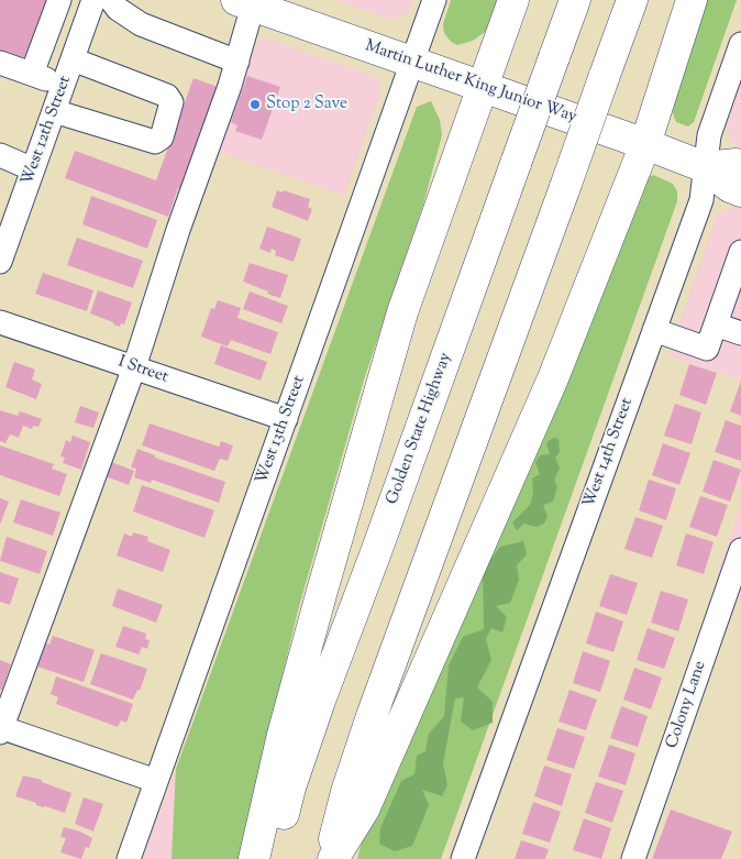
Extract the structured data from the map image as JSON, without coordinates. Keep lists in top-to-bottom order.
{
  "streets": {
    "main road": ["Martin Luther King Junior Way", "Golden State Highway"],
    "street": [
      "West 12th Street",
      "I Street",
      "West 13th Street",
      "West 14th Street",
      "Colony Lane"
    ]
  },
  "crossings": [
    ["Martin Luther King Junior Way", "West 13th Street"],
    ["Martin Luther King Junior Way", "West 14th Street"],
    ["I Street", "West 13th Street"]
  ],
  "places": ["Stop 2 Save"]
}
